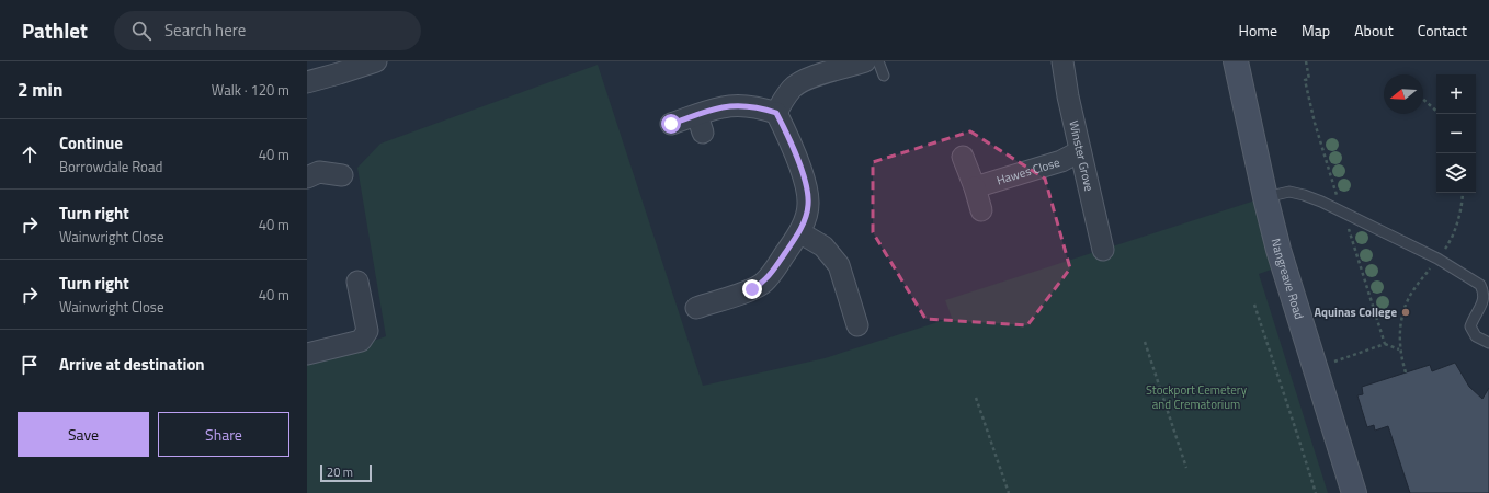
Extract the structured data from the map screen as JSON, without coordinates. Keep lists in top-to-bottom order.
{
  "streets": {
    "main road": ["Nangreave Road"],
    "street": ["Winster Grove", "Hawes Close"]
  },
  "crossings": [
    ["Winster Grove", "Hawes Close"]
  ],
  "parks": ["Stockport Cemetery and Crematorium"],
  "places": ["Aquinas College"],
  "scale_bar": "20 m",
  "north": "left",
  "page": {
    "header": "Pathlet",
    "search": "Search here",
    "nav": [
      "Home",
      "Map",
      "About",
      "Contact"
    ],
    "heading": ["2 min", "Walk · 120 m"],
    "map_buttons": ["+", "−"],
    "list": [
      ["Continue", "Borrowdale Road", "40 m"],
      ["Turn right", "Wainwright Close", "40 m"],
      ["Turn right", "Wainwright Close", "40 m"],
      "Arrive at destination"
    ],
    "buttons": ["Save", "Share"],
    "scale": "20 m"
  }
}
